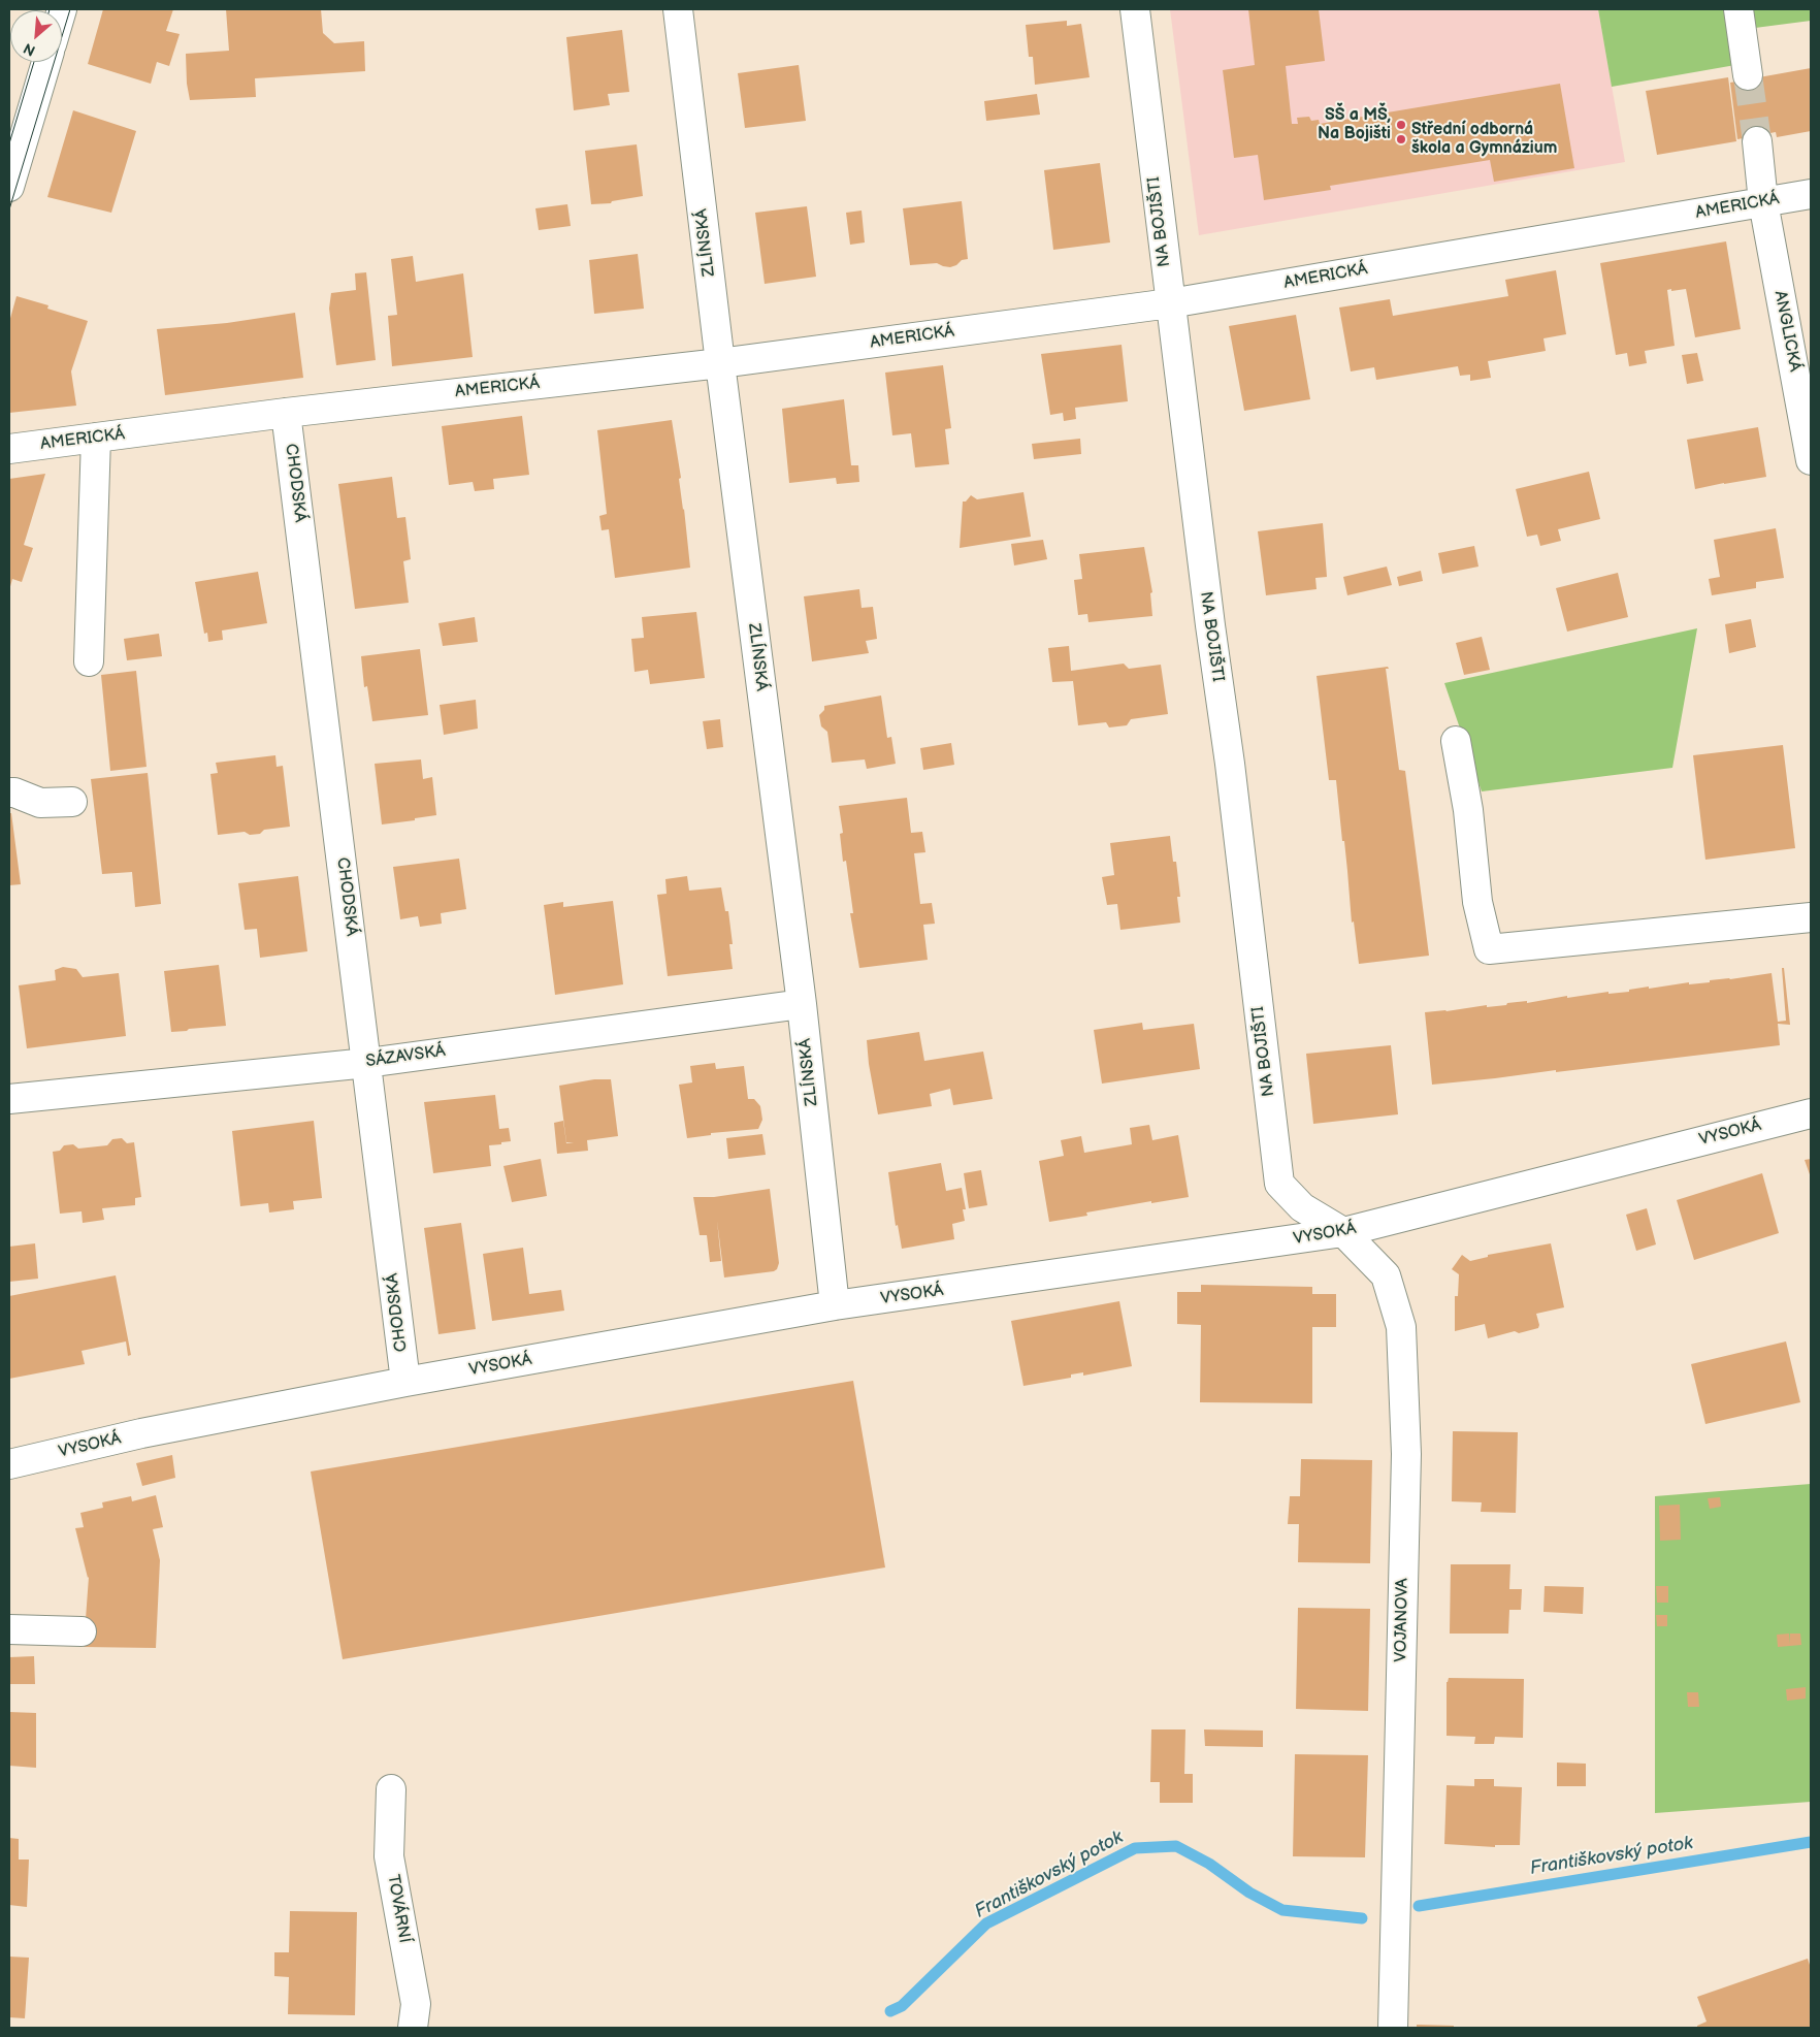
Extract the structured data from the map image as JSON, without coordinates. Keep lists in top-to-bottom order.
{
  "streets": {
    "street": [
      "AMERICKÁ",
      "NA BOJIŠTI",
      "ZLÍNSKÁ",
      "ANGLICKÁ",
      "CHODSKÁ",
      "SÁZAVSKÁ",
      "VYSOKÁ",
      "VOJANOVA",
      "TOVÁRNÍ"
    ]
  },
  "crossings": [
    ["AMERICKÁ", "NA BOJIŠTI"],
    ["AMERICKÁ", "ZLÍNSKÁ"],
    ["AMERICKÁ", "ANGLICKÁ"],
    ["AMERICKÁ", "CHODSKÁ"],
    ["NA BOJIŠTI", "VYSOKÁ"],
    ["NA BOJIŠTI", "VOJANOVA"],
    ["ZLÍNSKÁ", "SÁZAVSKÁ"],
    ["ZLÍNSKÁ", "VYSOKÁ"],
    ["CHODSKÁ", "SÁZAVSKÁ"],
    ["CHODSKÁ", "VYSOKÁ"],
    ["VYSOKÁ", "VOJANOVA"]
  ],
  "water": ["Františkovský potok"],
  "places": ["SŠ a MŠ, Na Bojišti", "Střední odborná škola a Gymnázium"],
  "north": "bottom left"
}
